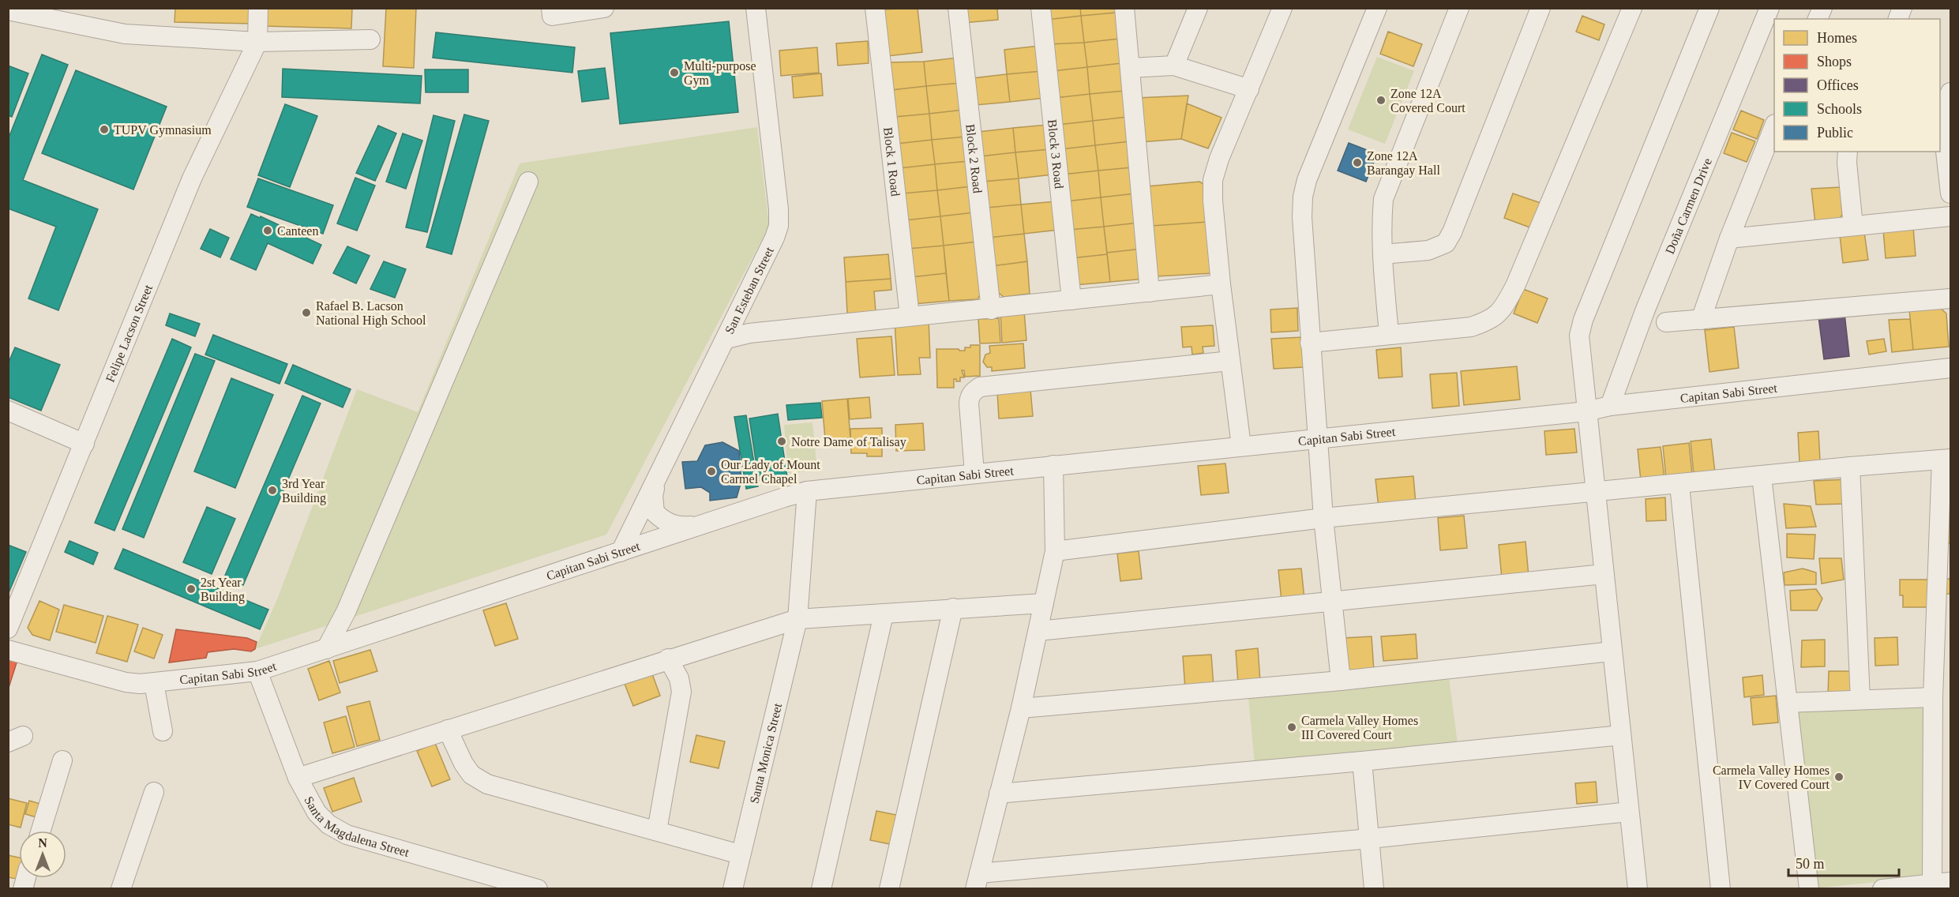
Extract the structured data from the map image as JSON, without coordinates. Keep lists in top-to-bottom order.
{
  "streets": {
    "street": [
      "Block 3 Road",
      "Block 2 Road",
      "Block 1 Road",
      "Doña Carmen Drive",
      "San Esteban Street",
      "Felipe Lacson Street",
      "Capitan Sabi Street",
      "Santa Monica Street",
      "Santa Magdalena Street"
    ]
  },
  "crossings": [
    ["Doña Carmen Drive", "Capitan Sabi Street"],
    ["San Esteban Street", "Capitan Sabi Street"],
    ["Capitan Sabi Street", "Santa Monica Street"],
    ["Capitan Sabi Street", "Santa Magdalena Street"]
  ],
  "places": [
    "Multi-purpose Gym",
    "Zone 12A Covered Court",
    "TUPV Gymnasium",
    "Zone 12A Barangay Hall",
    "Canteen",
    "Rafael B. Lacson National High School",
    "Notre Dame of Talisay",
    "Our Lady of Mount Carmel Chapel",
    "3rd Year Building",
    "2st Year Building",
    "Carmela Valley Homes III Covered Court",
    "Carmela Valley Homes IV Covered Court"
  ],
  "legend": [
    "Homes",
    "Shops",
    "Offices",
    "Schools",
    "Public"
  ],
  "scale_bar": "50 m",
  "north": "top"
}
